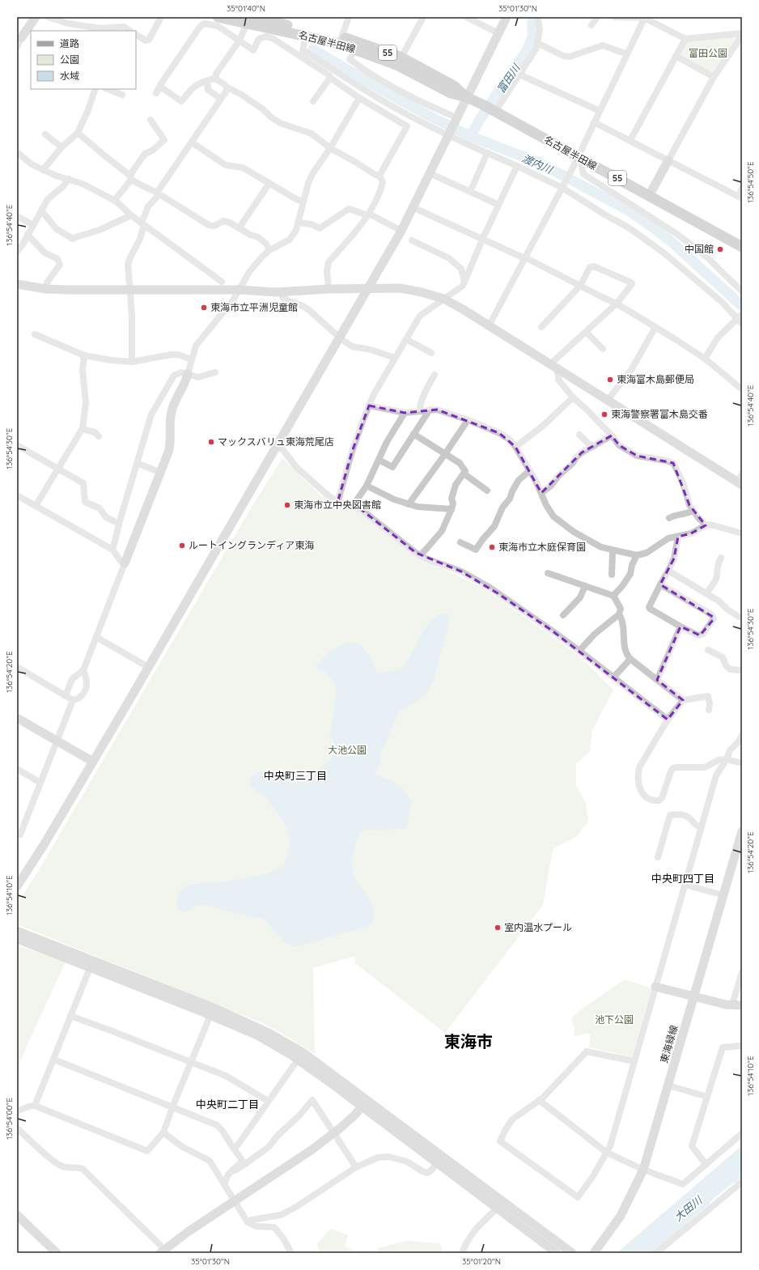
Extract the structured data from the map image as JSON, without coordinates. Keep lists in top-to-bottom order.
{
  "streets": {
    "main road": ["名古屋半田線", "55"],
    "street": ["東海緑線"]
  },
  "districts": [
    "中央町三丁目",
    "中央町四丁目",
    "東海市",
    "中央町二丁目"
  ],
  "water": ["富田川", "渡内川", "大田川"],
  "parks": ["富田公園", "大池公園", "池下公園"],
  "places": [
    "中国館",
    "東海市立平洲児童館",
    "東海富木島郵便局",
    "東海警察署富木島交番",
    "マックスバリュ東海荒尾店",
    "東海市立中央図書館",
    "ルートイングランディア東海",
    "東海市立木庭保育園",
    "室内温水プール"
  ],
  "legend": ["道路", "公園", "水域"],
  "coordinates": [
    "35°01'40\"N",
    "35°01'30\"N",
    "136°54'50\"E",
    "136°54'40\"E",
    "136°54'30\"E",
    "136°54'20\"E",
    "136°54'10\"E",
    "136°54'00\"E",
    "35°01'20\"N"
  ]
}
